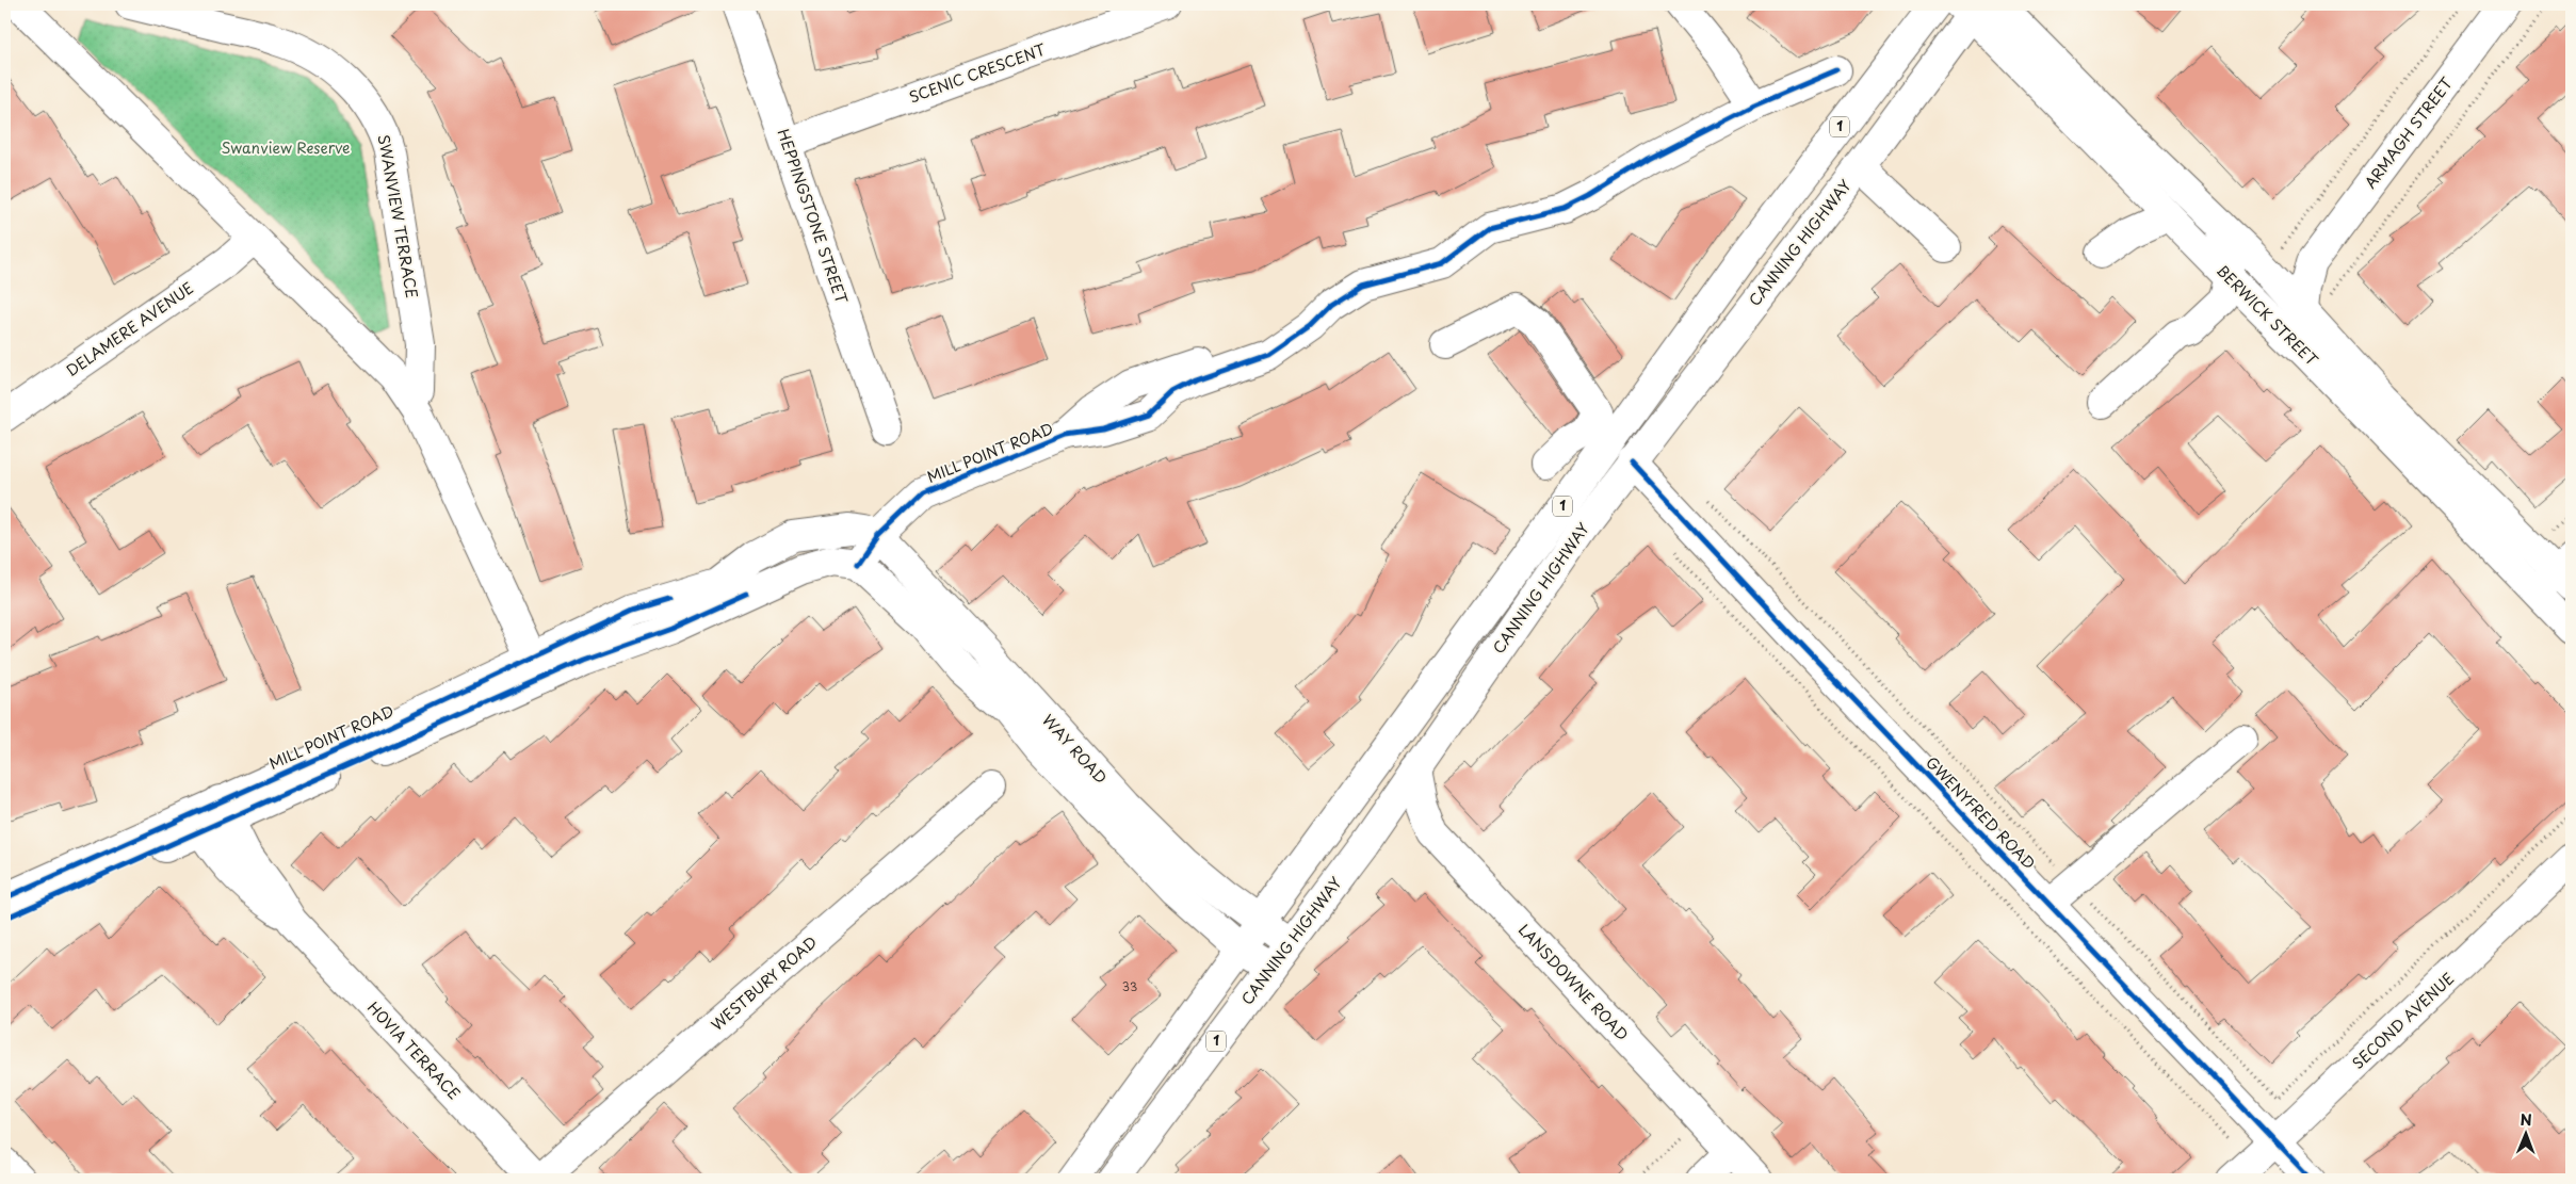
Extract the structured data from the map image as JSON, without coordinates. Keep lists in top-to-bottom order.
{
  "streets": {
    "main road": [
      "SCENIC CRESCENT",
      "1",
      "ARMAGH STREET",
      "SWANVIEW TERRACE",
      "HEPPINGSTONE STREET",
      "CANNING HIGHWAY",
      "BERWICK STREET",
      "DELAMERE AVENUE",
      "MILL POINT ROAD",
      "WAY ROAD",
      "GWENYFRED ROAD",
      "LANSDOWNE ROAD",
      "WESTBURY ROAD",
      "SECOND AVENUE",
      "HOVIA TERRACE"
    ]
  },
  "crossings": [
    ["SCENIC CRESCENT", "HEPPINGSTONE STREET"],
    ["ARMAGH STREET", "BERWICK STREET"],
    ["CANNING HIGHWAY", "BERWICK STREET"],
    ["CANNING HIGHWAY", "WAY ROAD"],
    ["CANNING HIGHWAY", "GWENYFRED ROAD"],
    ["CANNING HIGHWAY", "LANSDOWNE ROAD"],
    ["MILL POINT ROAD", "WAY ROAD"],
    ["MILL POINT ROAD", "HOVIA TERRACE"],
    ["GWENYFRED ROAD", "SECOND AVENUE"],
    ["WESTBURY ROAD", "HOVIA TERRACE"]
  ],
  "parks": ["Swanview Reserve"],
  "house_numbers": ["33"],
  "north": "top"
}
